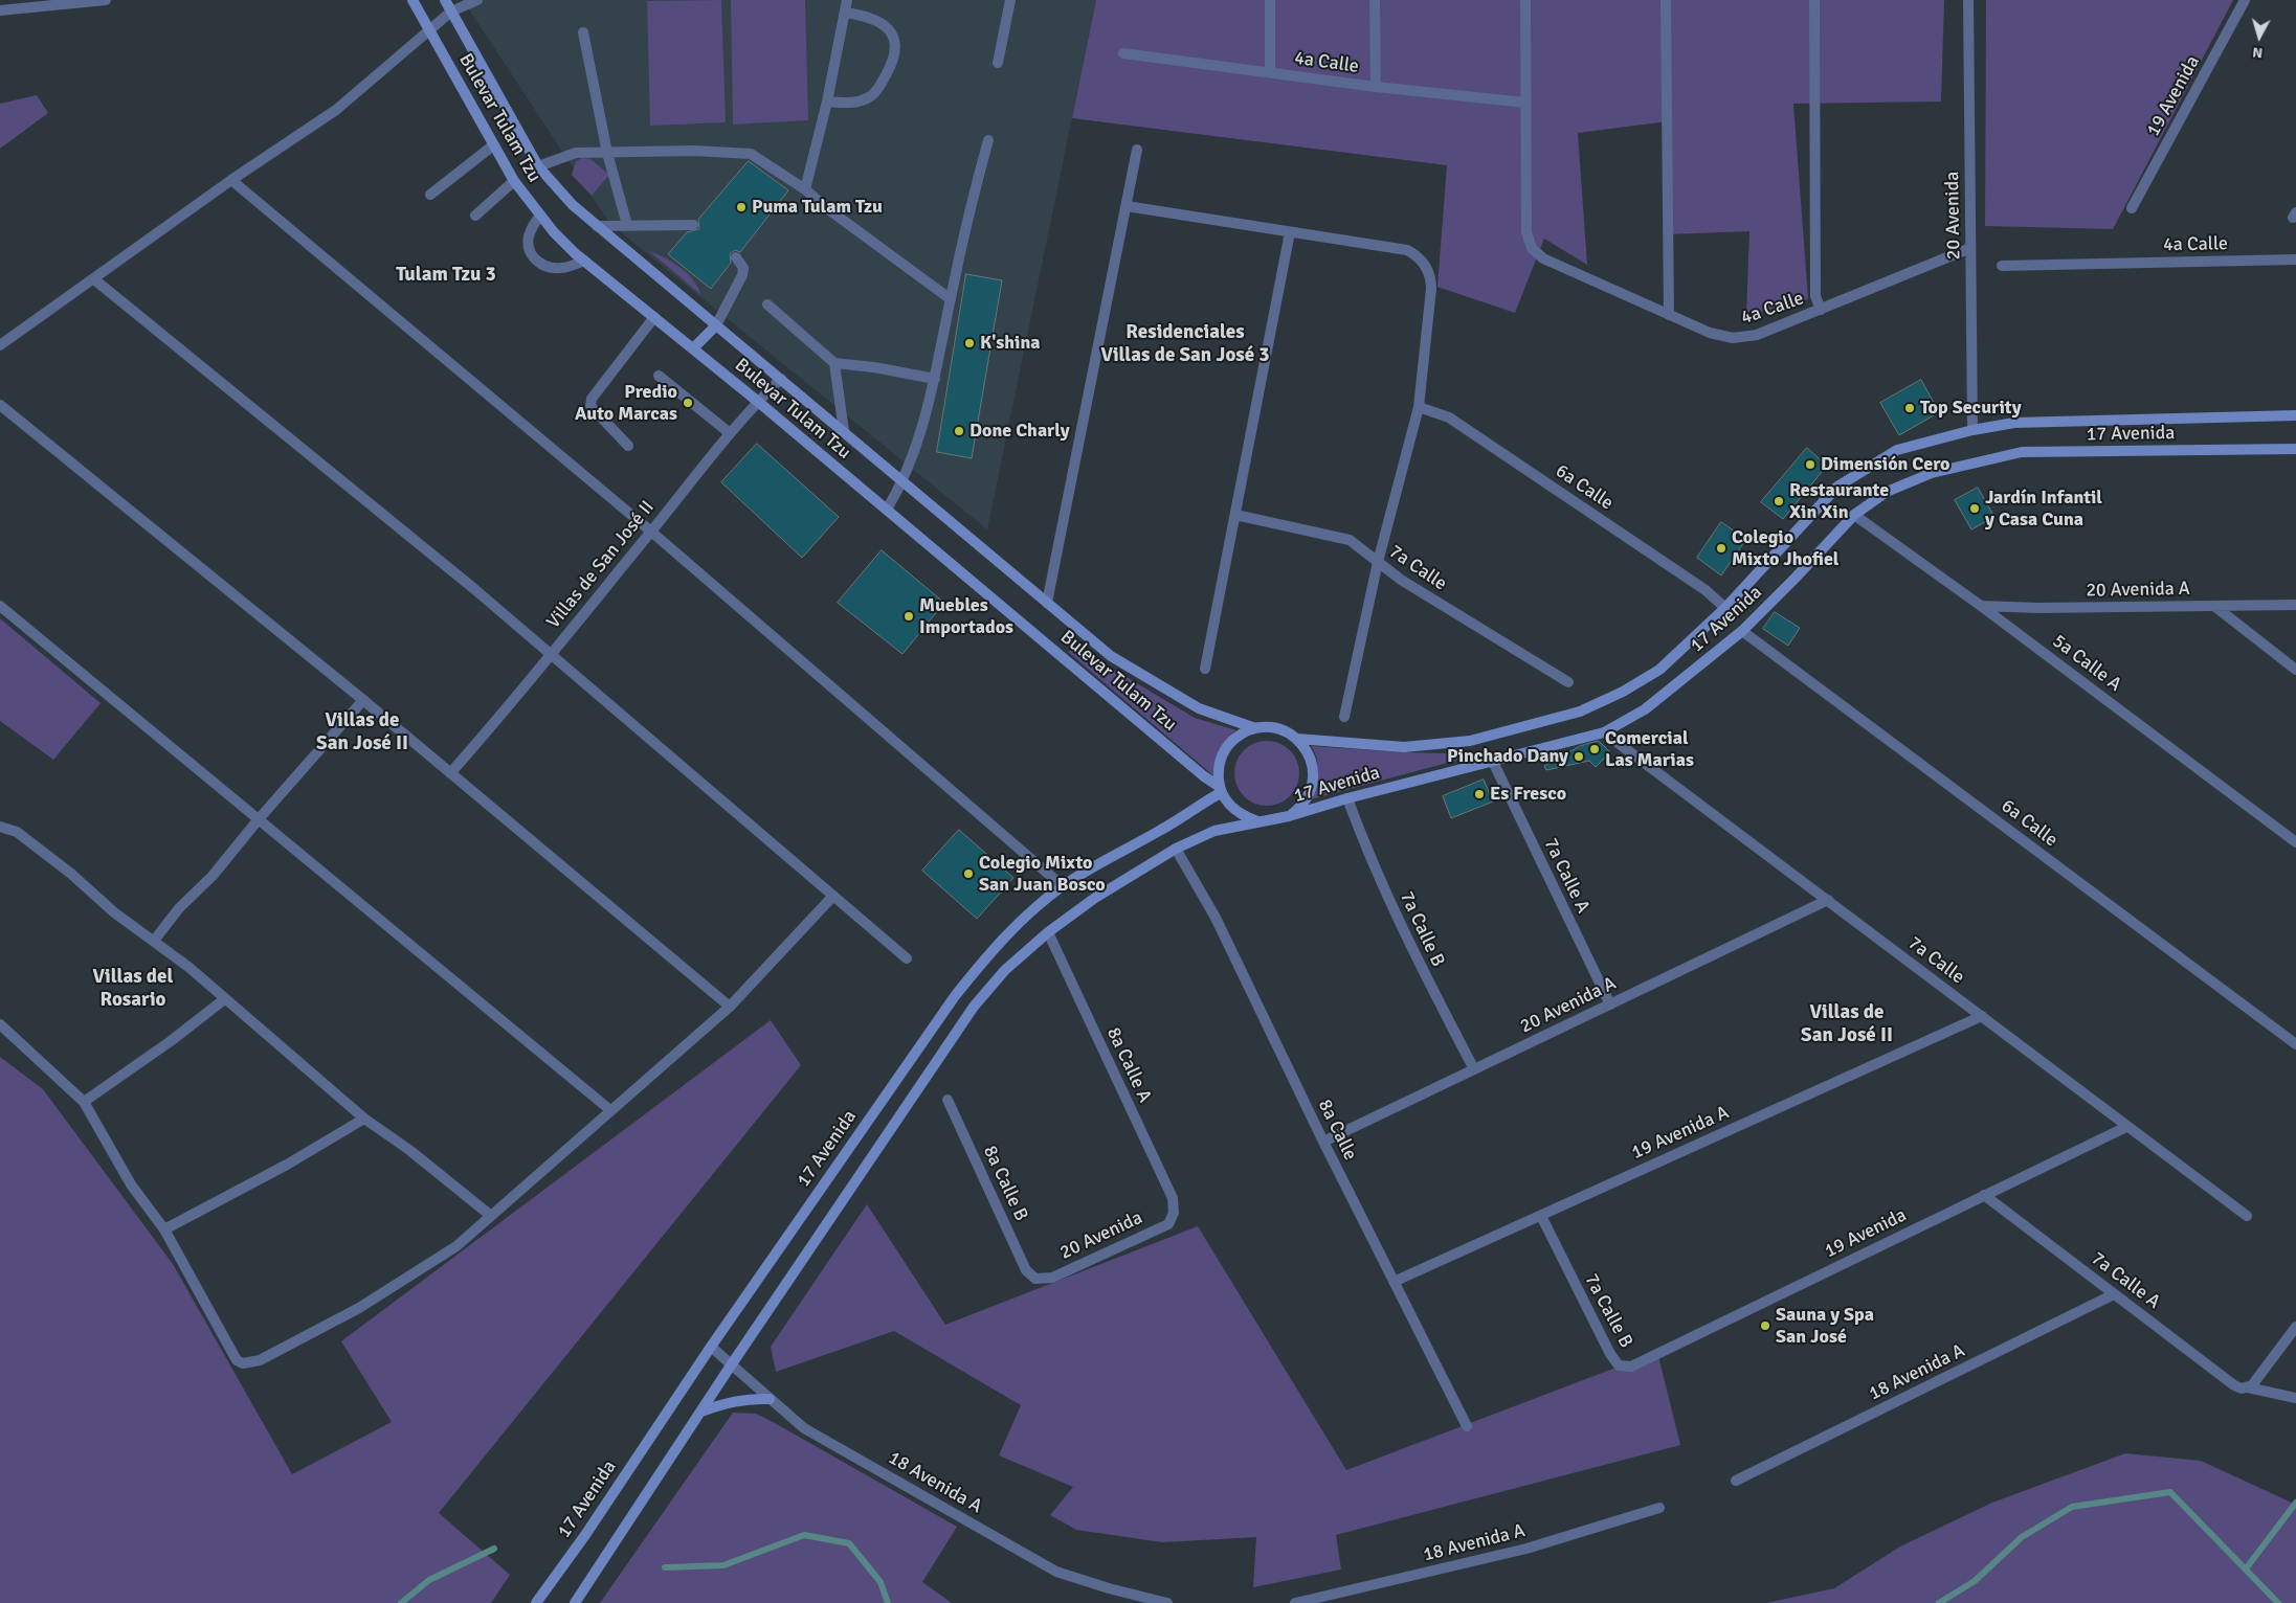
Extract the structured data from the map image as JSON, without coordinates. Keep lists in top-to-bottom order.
{
  "streets": {
    "main road": ["Bulevar Tulam Tzu", "17 Avenida"],
    "street": [
      "4a Calle",
      "19 Avenida",
      "20 Avenida",
      "6a Calle",
      "Villas de San José II",
      "7a Calle",
      "20 Avenida A",
      "5a Calle A",
      "7a Calle A",
      "7a Calle B",
      "8a Calle A",
      "8a Calle",
      "19 Avenida A",
      "8a Calle B",
      "18 Avenida A"
    ]
  },
  "crossings": [
    ["4a Calle", "20 Avenida"],
    ["19 Avenida", "7a Calle"],
    ["19 Avenida", "7a Calle A"],
    ["19 Avenida", "7a Calle B"],
    ["Bulevar Tulam Tzu", "17 Avenida"],
    ["Bulevar Tulam Tzu", "Villas de San José II"],
    ["20 Avenida", "17 Avenida"],
    ["20 Avenida", "8a Calle A"],
    ["20 Avenida", "8a Calle B"],
    ["17 Avenida", "6a Calle"],
    ["17 Avenida", "7a Calle"],
    ["17 Avenida", "5a Calle A"],
    ["17 Avenida", "7a Calle A"],
    ["17 Avenida", "7a Calle B"],
    ["17 Avenida", "18 Avenida A"],
    ["7a Calle", "20 Avenida A"],
    ["7a Calle", "19 Avenida A"],
    ["20 Avenida A", "5a Calle A"],
    ["20 Avenida A", "7a Calle A"],
    ["20 Avenida A", "7a Calle B"],
    ["20 Avenida A", "8a Calle"],
    ["7a Calle A", "18 Avenida A"],
    ["7a Calle B", "19 Avenida A"],
    ["8a Calle", "19 Avenida A"]
  ],
  "districts": [
    "Tulam Tzu 3",
    "Residenciales Villas de San José 3",
    "Villas de San José II",
    "Villas del Rosario",
    "Villas de San José II"
  ],
  "places": [
    "Puma Tulam Tzu",
    "K'shina",
    "Predio Auto Marcas",
    "Top Security",
    "Done Charly",
    "Dimensión Cero",
    "Restaurante Xin Xin",
    "Jardín Infantil y Casa Cuna",
    "Colegio Mixto Jhofiel",
    "Muebles Importados",
    "Comercial Las Marias",
    "Pinchado Dany",
    "Es Fresco",
    "Colegio Mixto San Juan Bosco",
    "Sauna y Spa San José"
  ],
  "north": "bottom"
}
